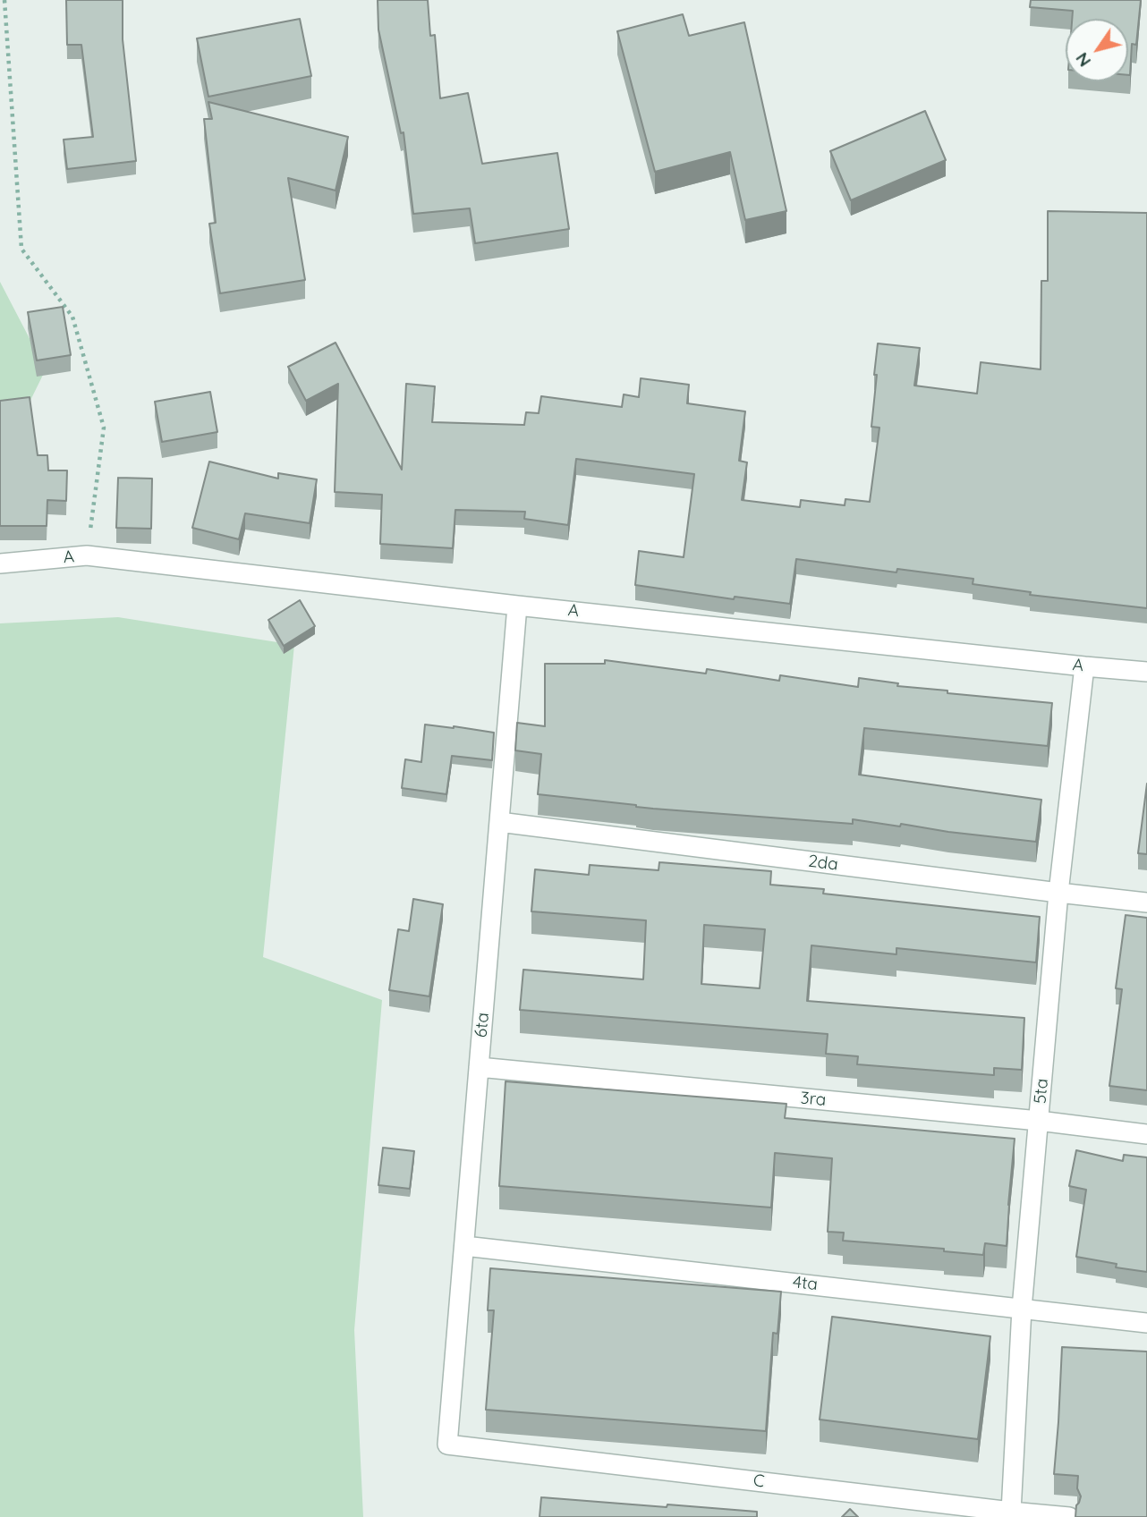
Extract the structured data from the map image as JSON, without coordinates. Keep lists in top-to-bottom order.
{
  "streets": {
    "street": [
      "A",
      "2da",
      "6ta",
      "5ta",
      "3ra",
      "4ta",
      "C"
    ]
  },
  "crossings": [
    ["A", "6ta"],
    ["A", "5ta"],
    ["2da", "6ta"],
    ["2da", "5ta"],
    ["6ta", "3ra"],
    ["6ta", "4ta"],
    ["6ta", "C"],
    ["5ta", "3ra"],
    ["5ta", "4ta"],
    ["5ta", "C"]
  ],
  "north": "bottom left"
}
